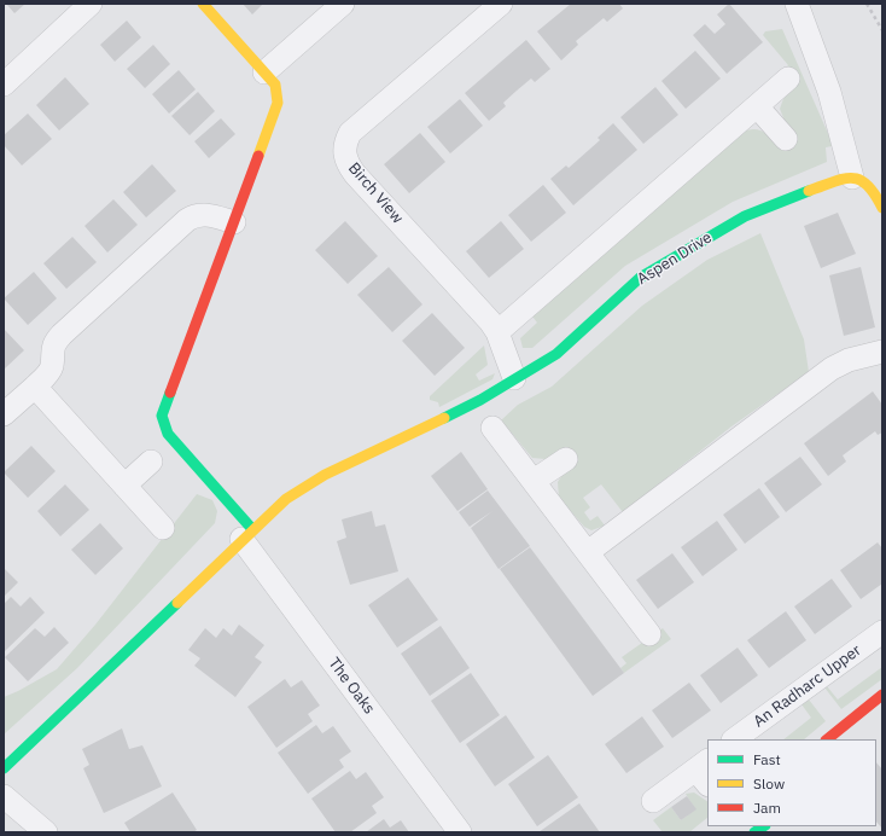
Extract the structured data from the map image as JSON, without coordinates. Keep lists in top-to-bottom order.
{
  "streets": {
    "street": [
      "Birch View",
      "Aspen Drive",
      "The Oaks",
      "An Radharc Upper"
    ]
  },
  "crossings": [
    ["Birch View", "Aspen Drive"],
    ["Aspen Drive", "The Oaks"]
  ],
  "legend": ["Fast", "Slow", "Jam"]
}
